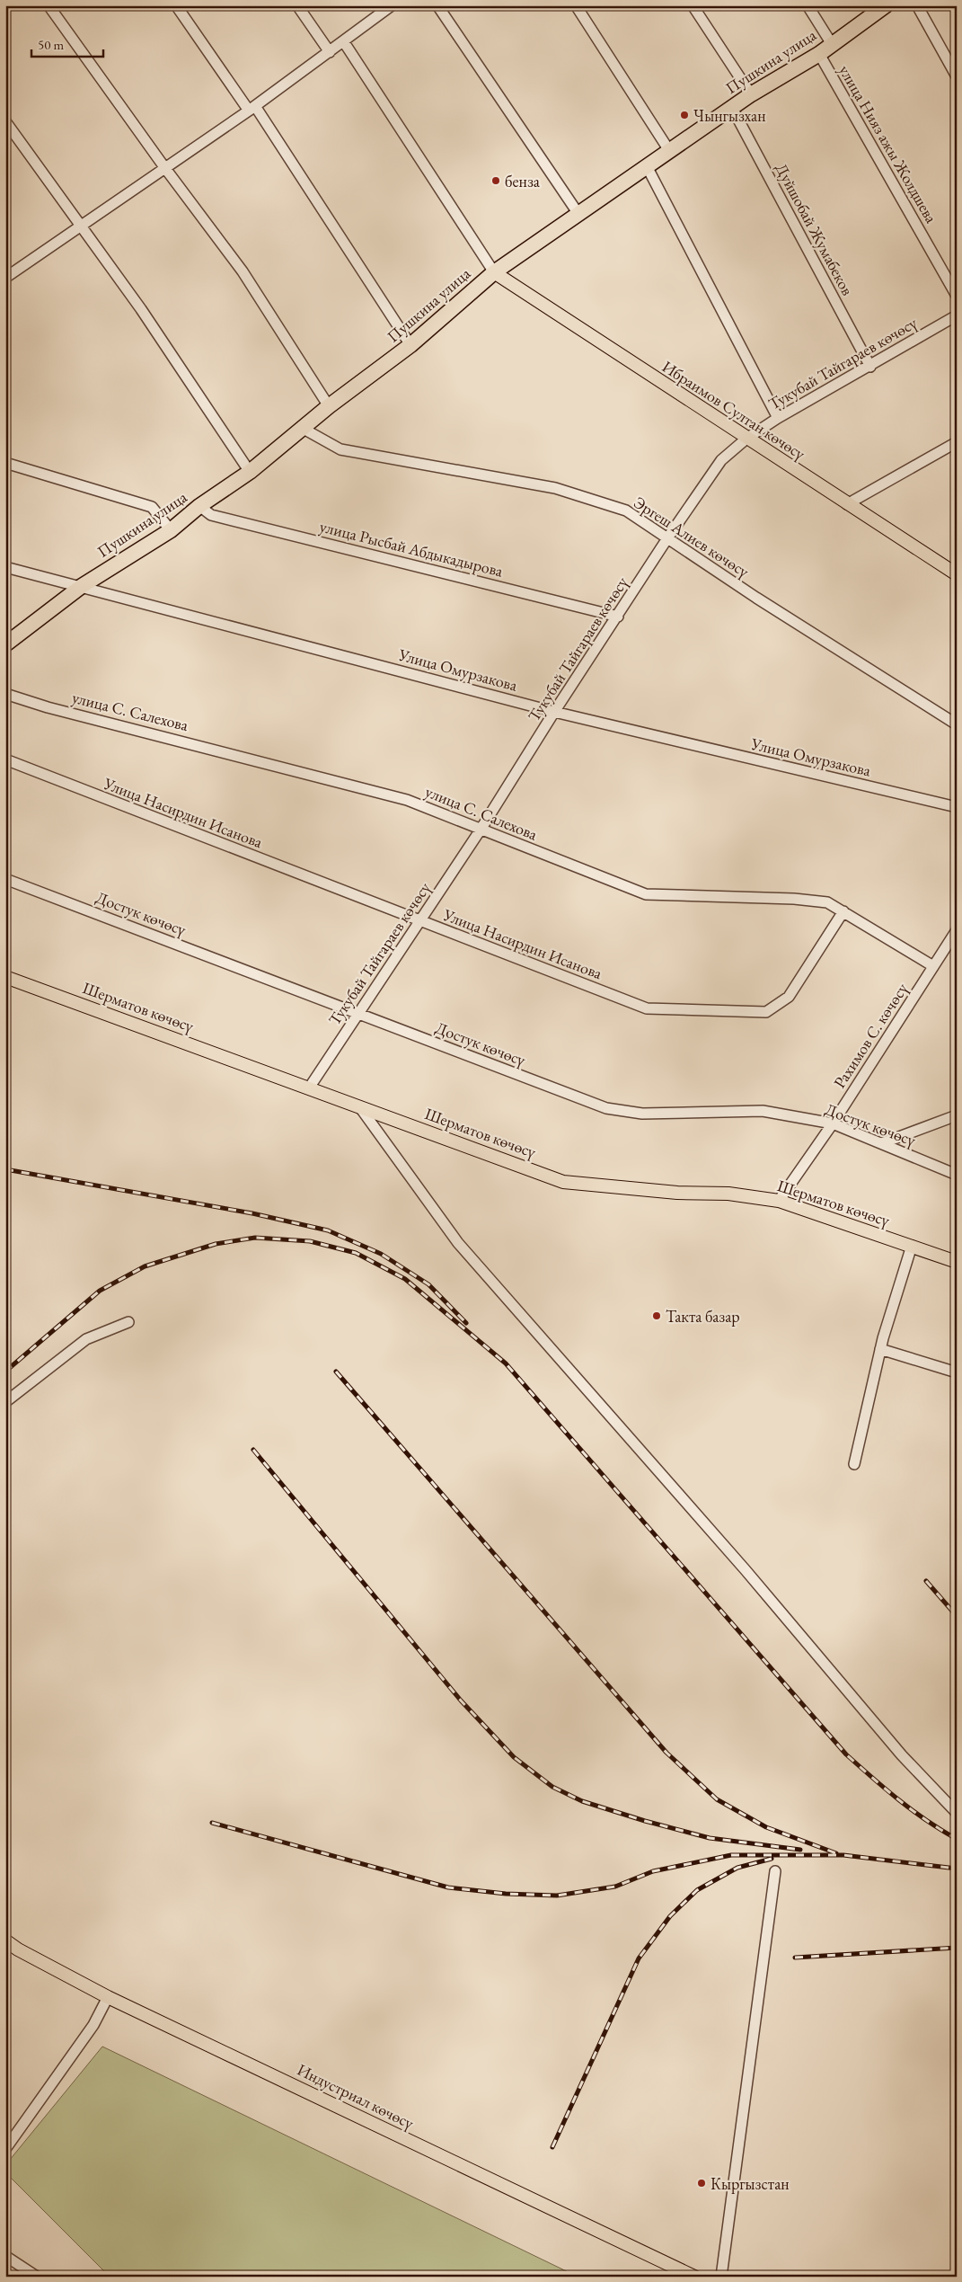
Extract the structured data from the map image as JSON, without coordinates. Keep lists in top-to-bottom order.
{
  "streets": {
    "highway": ["Пушкина улица"],
    "main road": ["Ибраимов Султан көчөсү", "Шерматов көчөсү", "Индустриал көчөсү"],
    "street": [
      "улица Нияз ажы Жолдшева",
      "Дуйшобай Жумабеков",
      "Тукубай Тайгараев көчөсү",
      "Эргеш Алиев көчөсү",
      "улица Рысбай Абдыкадырова",
      "Улица Омурзакова",
      "улица С. Салехова",
      "Улица Насирдин Исанова",
      "Достук көчөсү",
      "Рахимов С. көчөсү"
    ]
  },
  "crossings": [
    ["Пушкина улица", "улица Нияз ажы Жолдшева"],
    ["Пушкина улица", "Дуйшобай Жумабеков"],
    ["Пушкина улица", "Ибраимов Султан көчөсү"],
    ["Пушкина улица", "Эргеш Алиев көчөсү"],
    ["Пушкина улица", "улица Рысбай Абдыкадырова"],
    ["Пушкина улица", "Улица Омурзакова"],
    ["Дуйшобай Жумабеков", "Тукубай Тайгараев көчөсү"],
    ["Тукубай Тайгараев көчөсү", "Ибраимов Султан көчөсү"],
    ["Тукубай Тайгараев көчөсү", "Эргеш Алиев көчөсү"],
    ["Тукубай Тайгараев көчөсү", "улица Рысбай Абдыкадырова"],
    ["Тукубай Тайгараев көчөсү", "Улица Омурзакова"],
    ["Тукубай Тайгараев көчөсү", "улица С. Салехова"],
    ["Тукубай Тайгараев көчөсү", "Улица Насирдин Исанова"],
    ["Тукубай Тайгараев көчөсү", "Достук көчөсү"],
    ["Тукубай Тайгараев көчөсү", "Шерматов көчөсү"],
    ["улица С. Салехова", "Улица Насирдин Исанова"],
    ["улица С. Салехова", "Рахимов С. көчөсү"],
    ["Достук көчөсү", "Рахимов С. көчөсү"],
    ["Шерматов көчөсү", "Рахимов С. көчөсү"]
  ],
  "places": [
    "Чынгызхан",
    "бенза",
    "Такта базар",
    "Кыргызстан"
  ],
  "scale_bar": "50 m"
}
